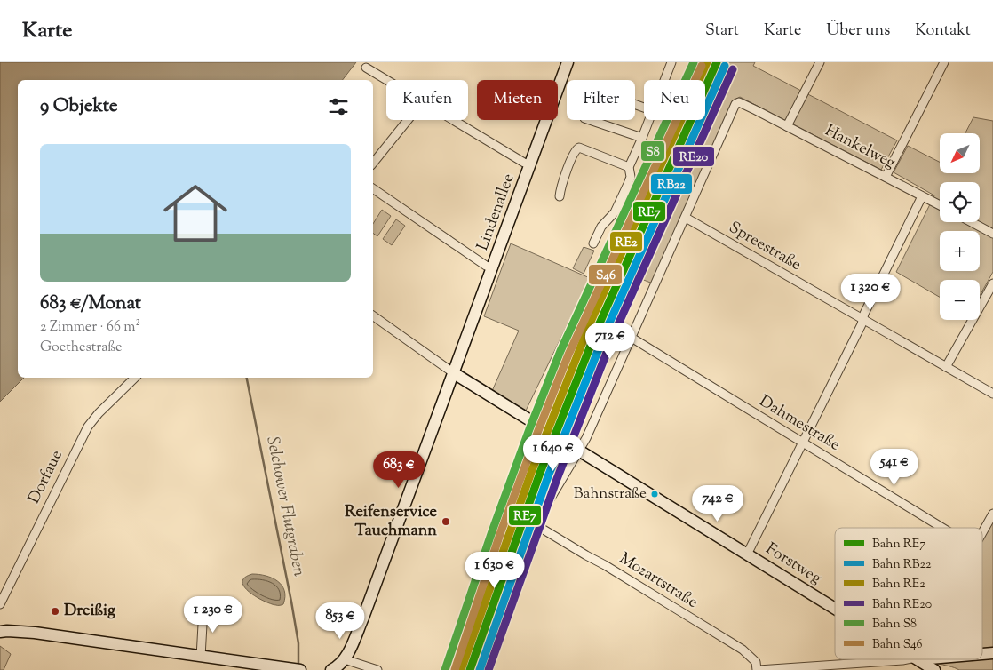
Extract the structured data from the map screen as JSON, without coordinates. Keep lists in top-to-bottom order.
{
  "streets": {
    "main road": ["Lindenallee", "Forstweg"],
    "street": [
      "Hankelweg",
      "Spreestraße",
      "Dahmestraße",
      "Dorfaue",
      "Mozartstraße"
    ]
  },
  "crossings": [
    ["Hankelweg", "Spreestraße"],
    ["Lindenallee", "Forstweg"]
  ],
  "water": ["Selchower Flutgraben"],
  "places": ["Bahnstraße", "Reifenservice Tauchmann", "Dreißig"],
  "lines": [
    "rail line RE7",
    "rail line RE2",
    "rail line S8",
    "rail line RB22",
    "rail line S46",
    "rail line RE20"
  ],
  "legend": [
    "Bahn RE7",
    "Bahn RB22",
    "Bahn RE2",
    "Bahn RE20",
    "Bahn S8",
    "Bahn S46"
  ],
  "north": "bottom left",
  "page": {
    "header": "Karte",
    "nav": [
      "Start",
      "Karte",
      "Über uns",
      "Kontakt"
    ],
    "chip": [
      "Kaufen",
      "Mieten",
      "Filter",
      "Neu"
    ],
    "heading": "9 Objekte",
    "map_buttons": ["+", "−"],
    "list": [
      {
        "name": "683 €/Monat",
        "note": "2 Zimmer · 66 m² · Goethestraße"
      }
    ],
    "price": [
      "1 320 €",
      "712 €",
      "1 640 €",
      "541 €",
      "683 €",
      "742 €",
      "1 630 €",
      "1 230 €",
      "853 €"
    ]
  }
}
